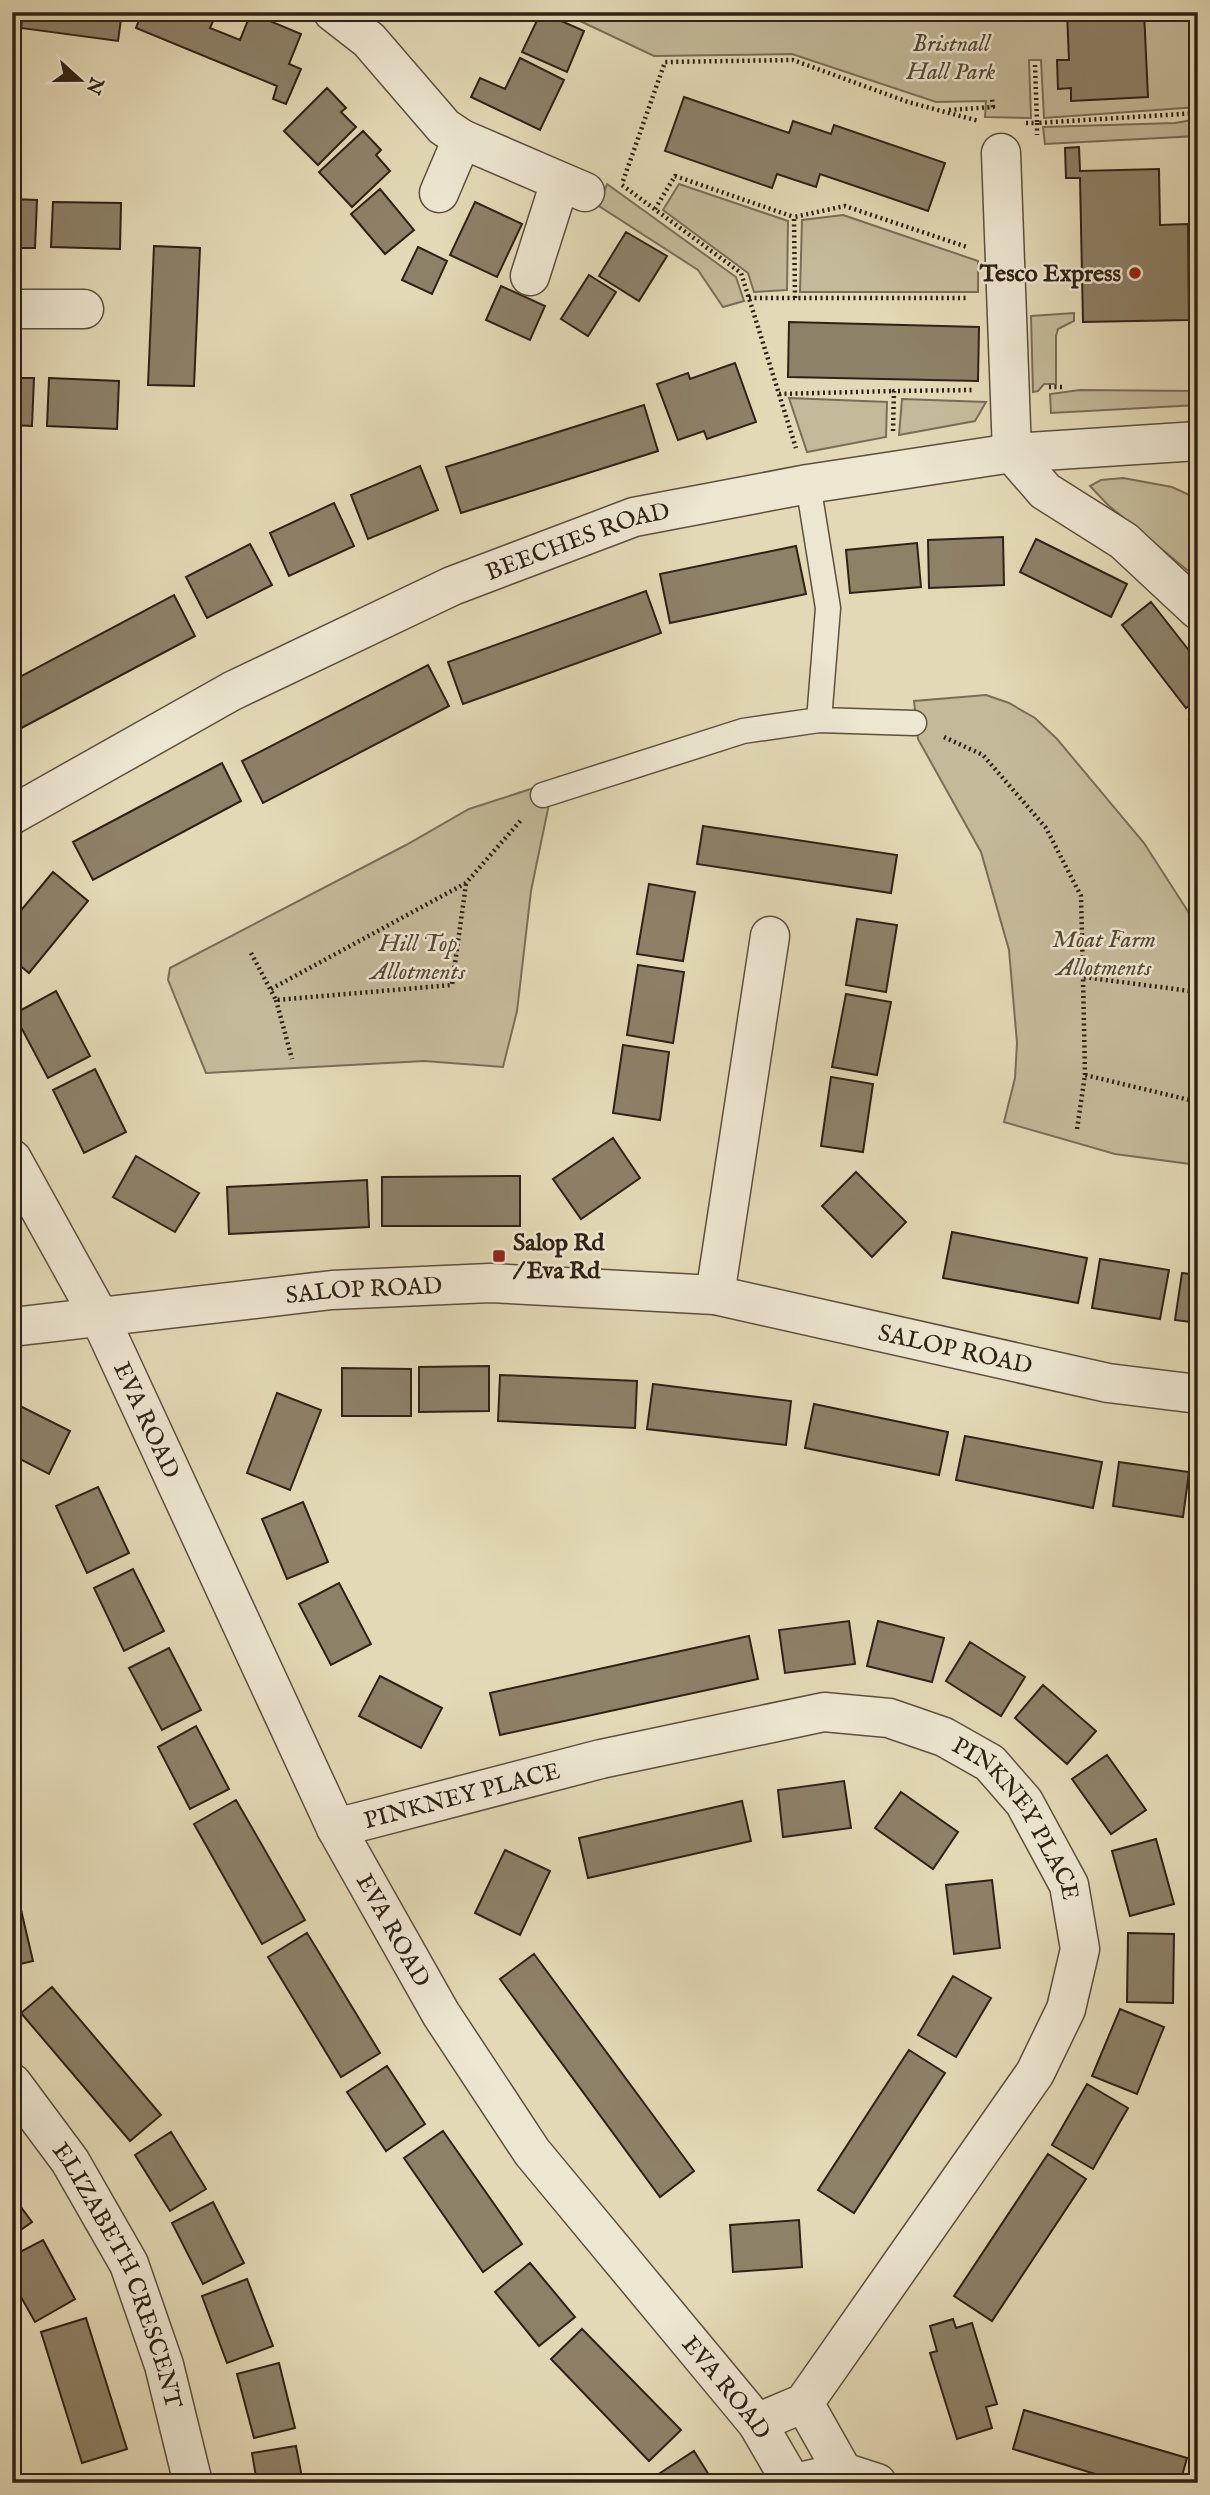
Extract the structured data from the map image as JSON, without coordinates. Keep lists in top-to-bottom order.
{
  "streets": {
    "street": [
      "BEECHES ROAD",
      "SALOP ROAD",
      "EVA ROAD",
      "PINKNEY PLACE",
      "ELIZABETH CRESCENT"
    ]
  },
  "crossings": [
    ["SALOP ROAD", "EVA ROAD"],
    ["EVA ROAD", "PINKNEY PLACE"]
  ],
  "parks": ["Bristnall Hall Park", "Moat Farm Allotments", "Hill Top Allotments"],
  "places": {
    "other": ["Tesco Express"],
    "transit": ["Salop Rd / Eva Rd"]
  },
  "north": "right"
}
